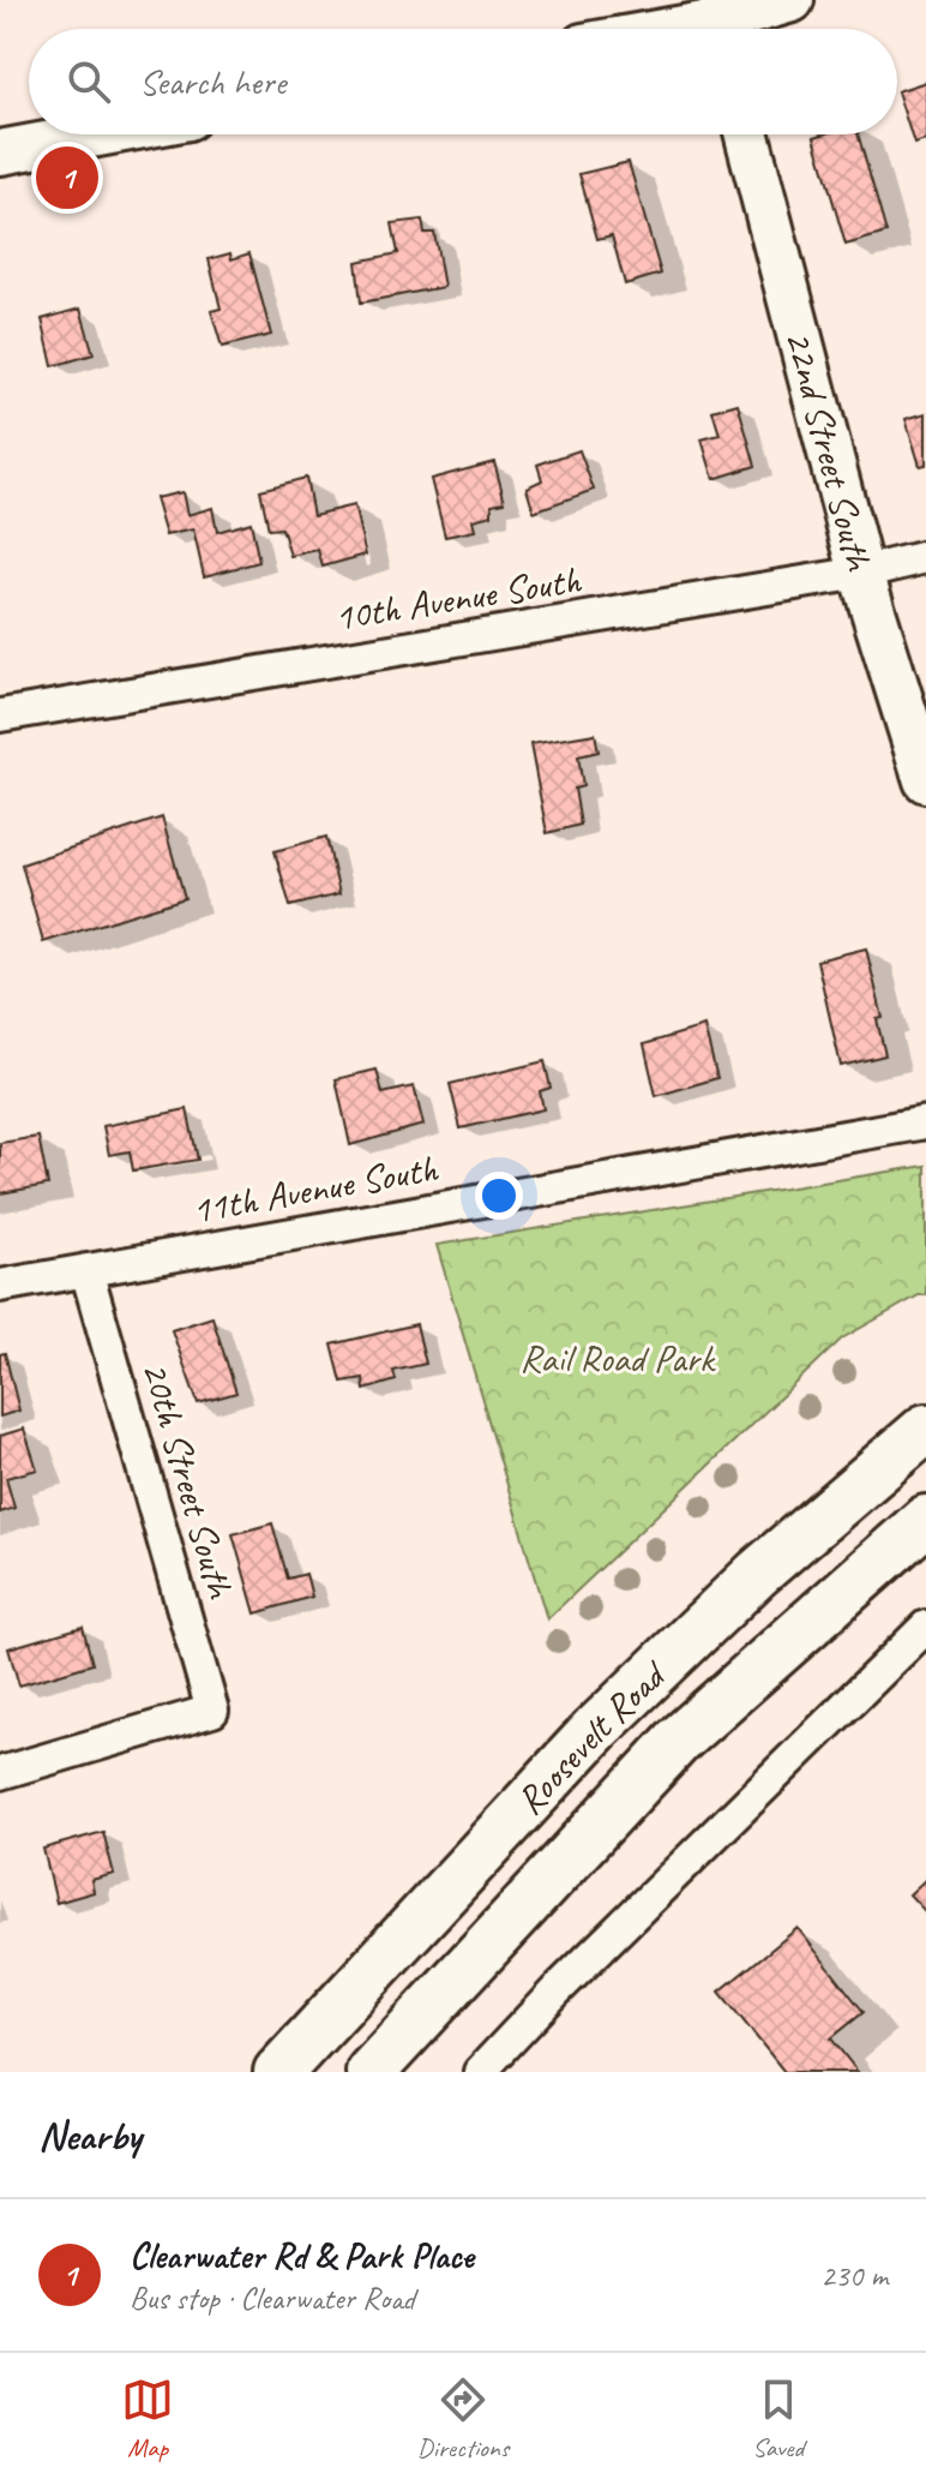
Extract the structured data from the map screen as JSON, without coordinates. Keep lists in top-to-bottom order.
{
  "streets": {
    "main road": ["Roosevelt Road"],
    "street": [
      "22nd Street South",
      "10th Avenue South",
      "11th Avenue South",
      "20th Street South"
    ]
  },
  "crossings": [
    ["22nd Street South", "10th Avenue South"],
    ["11th Avenue South", "20th Street South"]
  ],
  "parks": ["Rail Road Park"],
  "page": {
    "search": "Search here",
    "pins": "1",
    "heading": "Nearby",
    "list": [
      {
        "mark": "1",
        "name": "Clearwater Rd & Park Place",
        "note": "Bus stop · Clearwater Road",
        "value": "230 m"
      }
    ],
    "nav": ["Map", "Directions", "Saved"]
  }
}
